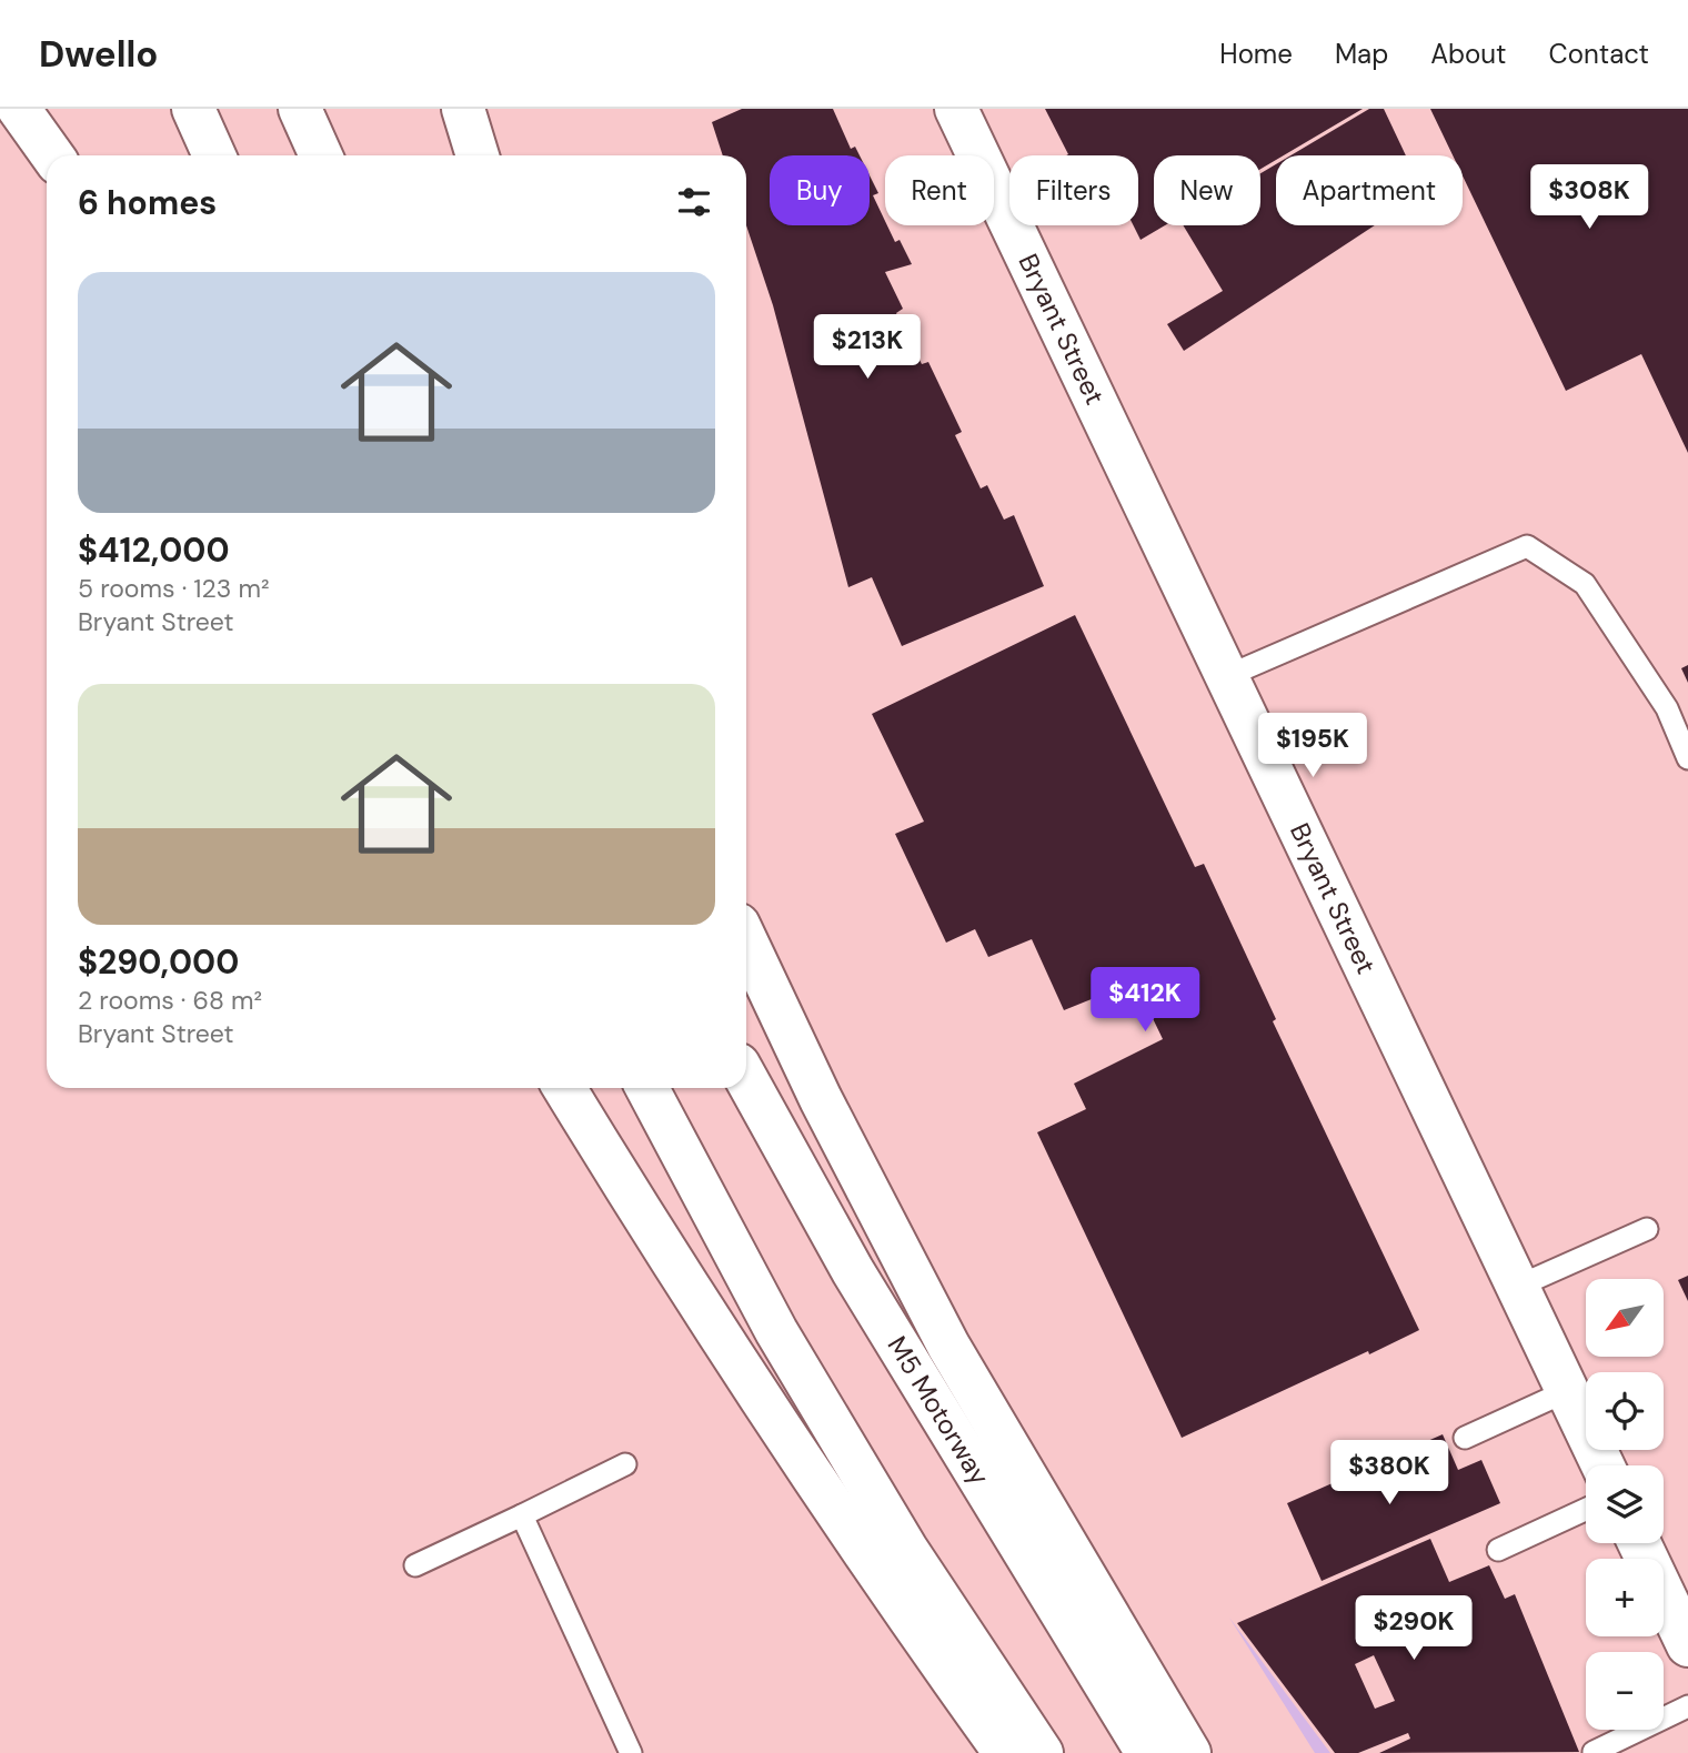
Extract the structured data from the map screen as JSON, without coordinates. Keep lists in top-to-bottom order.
{
  "streets": {
    "main road": ["Bryant Street", "M5 Motorway"]
  },
  "north": "bottom left",
  "page": {
    "header": "Dwello",
    "nav": [
      "Home",
      "Map",
      "About",
      "Contact"
    ],
    "chip": [
      "Buy",
      "Rent",
      "Filters",
      "New",
      "Apartment"
    ],
    "heading": "6 homes",
    "price": [
      "$308K",
      "$213K",
      "$195K",
      "$412K",
      "$380K",
      "$290K"
    ],
    "list": [
      {
        "name": "$412,000",
        "note": "5 rooms · 123 m² · Bryant Street"
      },
      {
        "name": "$290,000",
        "note": "2 rooms · 68 m² · Bryant Street"
      }
    ],
    "map_buttons": ["+", "−"]
  }
}
